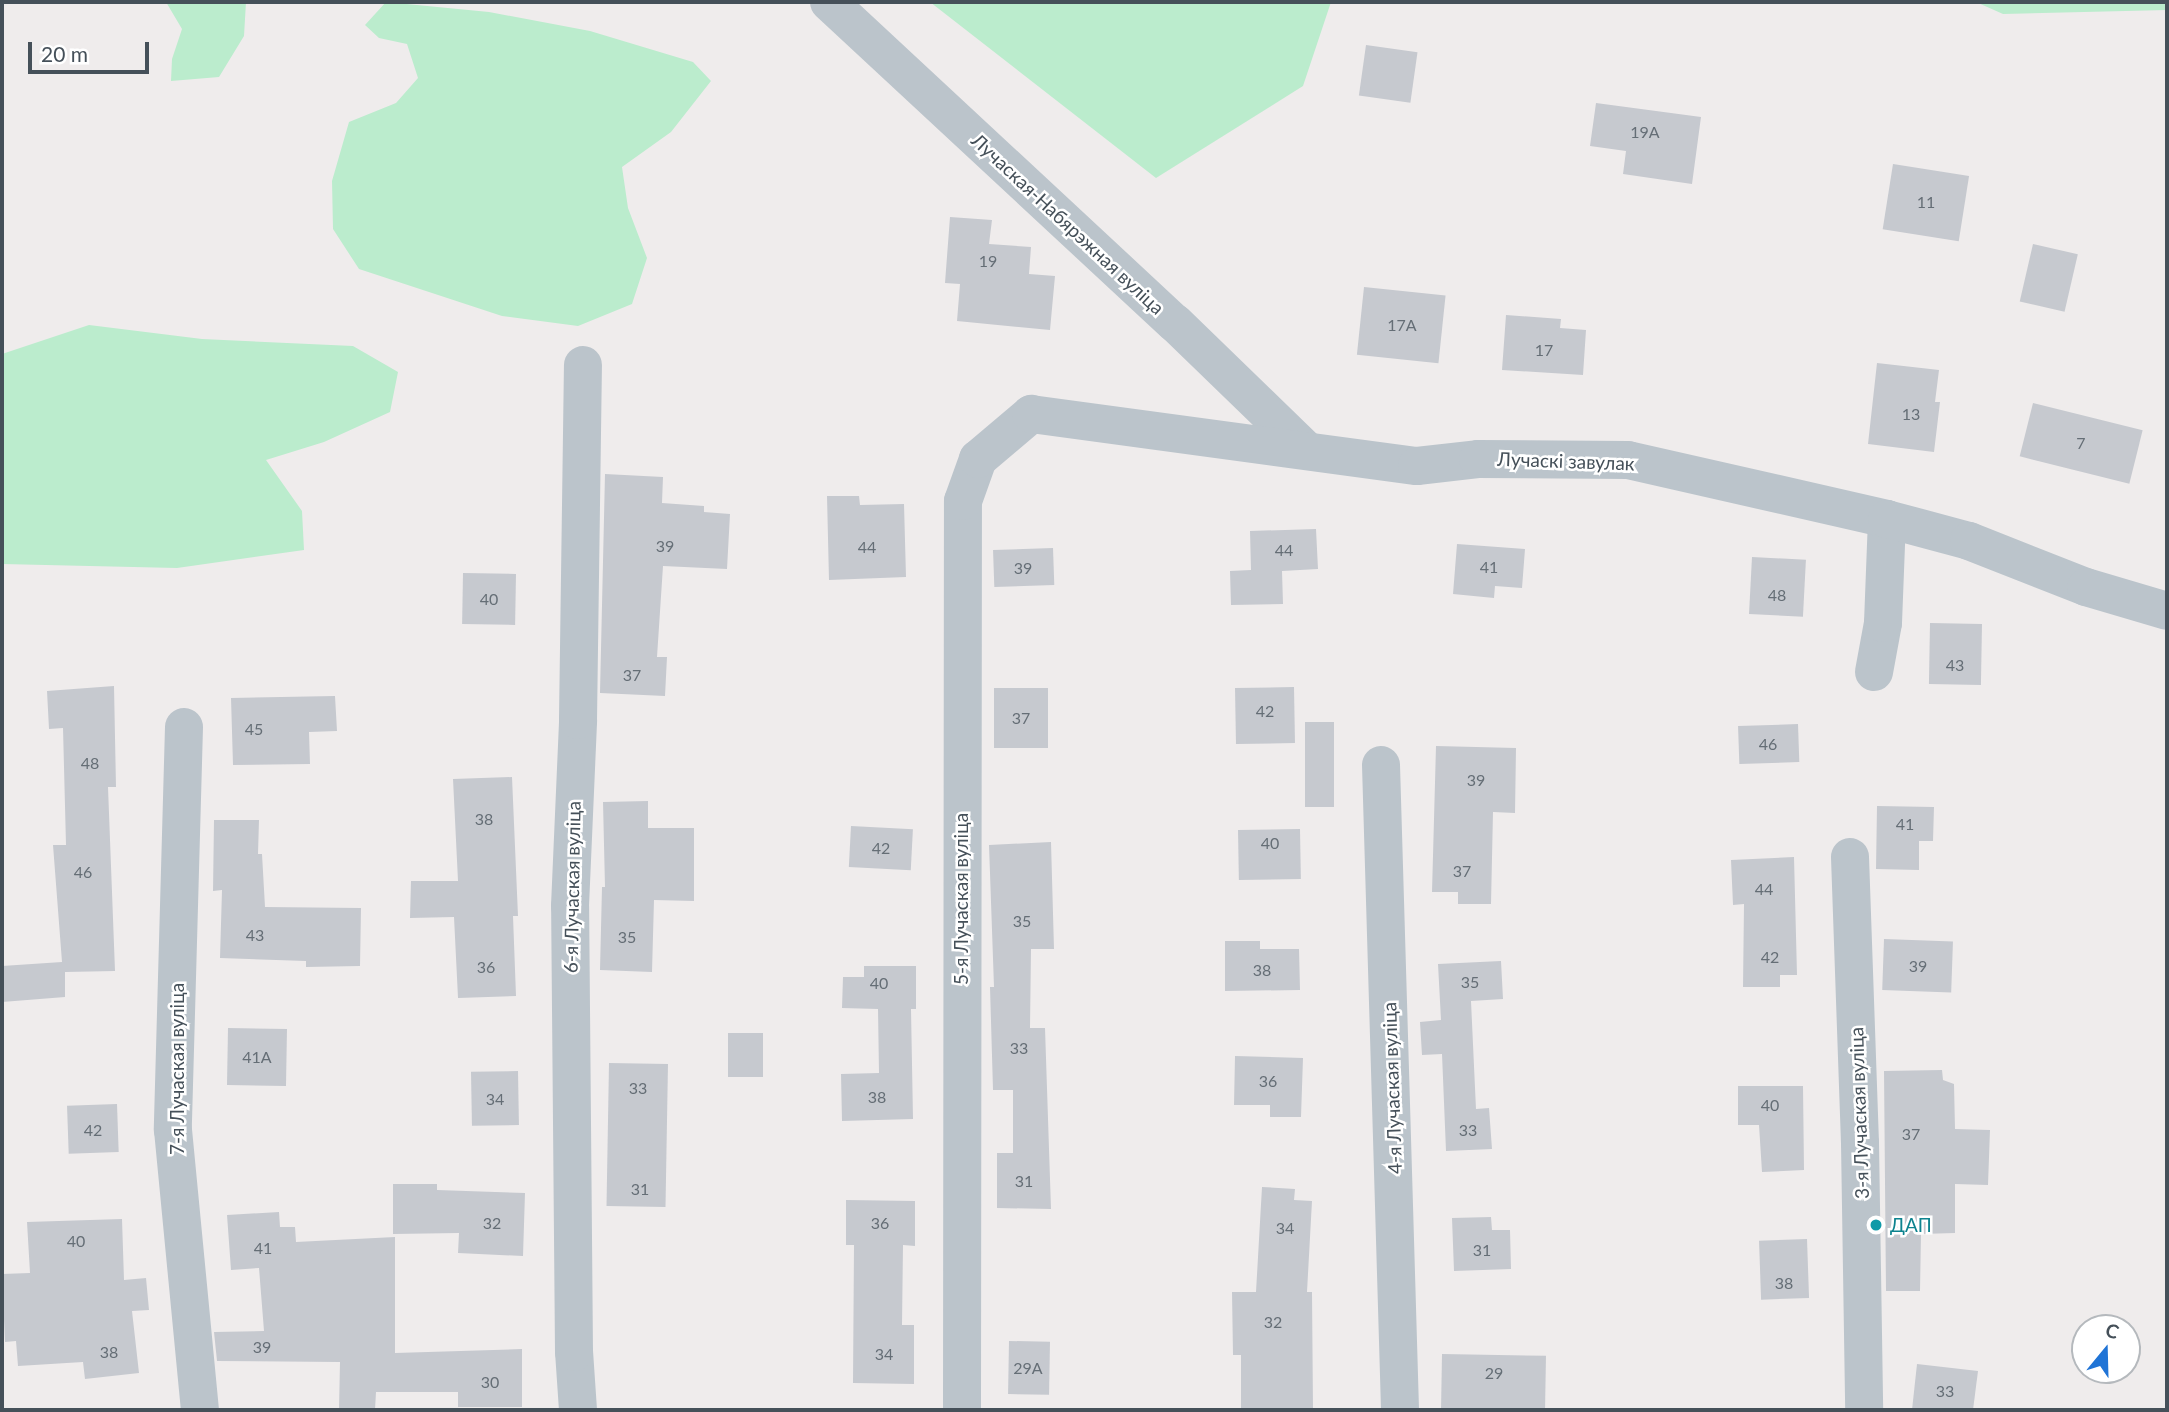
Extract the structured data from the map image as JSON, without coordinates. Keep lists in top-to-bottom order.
{
  "streets": {
    "street": [
      "Лучаская-Набярэжная вуліца",
      "Лучаскі завулак",
      "6-я Лучаская вуліца",
      "5-я Лучаская вуліца",
      "7-я Лучаская вуліца",
      "4-я Лучаская вуліца",
      "3-я Лучаская вуліца"
    ]
  },
  "crossings": [
    ["Лучаская-Набярэжная вуліца", "Лучаскі завулак"],
    ["Лучаскі завулак", "5-я Лучаская вуліца"]
  ],
  "places": ["ДАП"],
  "house_numbers": [
    "19А",
    "11",
    "19",
    "17А",
    "17",
    "13",
    "7",
    "39",
    "44",
    "44",
    "41",
    "39",
    "48",
    "40",
    "43",
    "37",
    "42",
    "37",
    "45",
    "46",
    "48",
    "39",
    "38",
    "41",
    "40",
    "42",
    "37",
    "46",
    "44",
    "35",
    "43",
    "35",
    "42",
    "39",
    "36",
    "38",
    "35",
    "40",
    "33",
    "41А",
    "36",
    "33",
    "38",
    "34",
    "40",
    "42",
    "33",
    "37",
    "31",
    "31",
    "32",
    "36",
    "34",
    "40",
    "41",
    "31",
    "38",
    "32",
    "39",
    "38",
    "34",
    "29А",
    "29",
    "30",
    "33"
  ],
  "scale_bar": "20 m",
  "north": "top"
}
